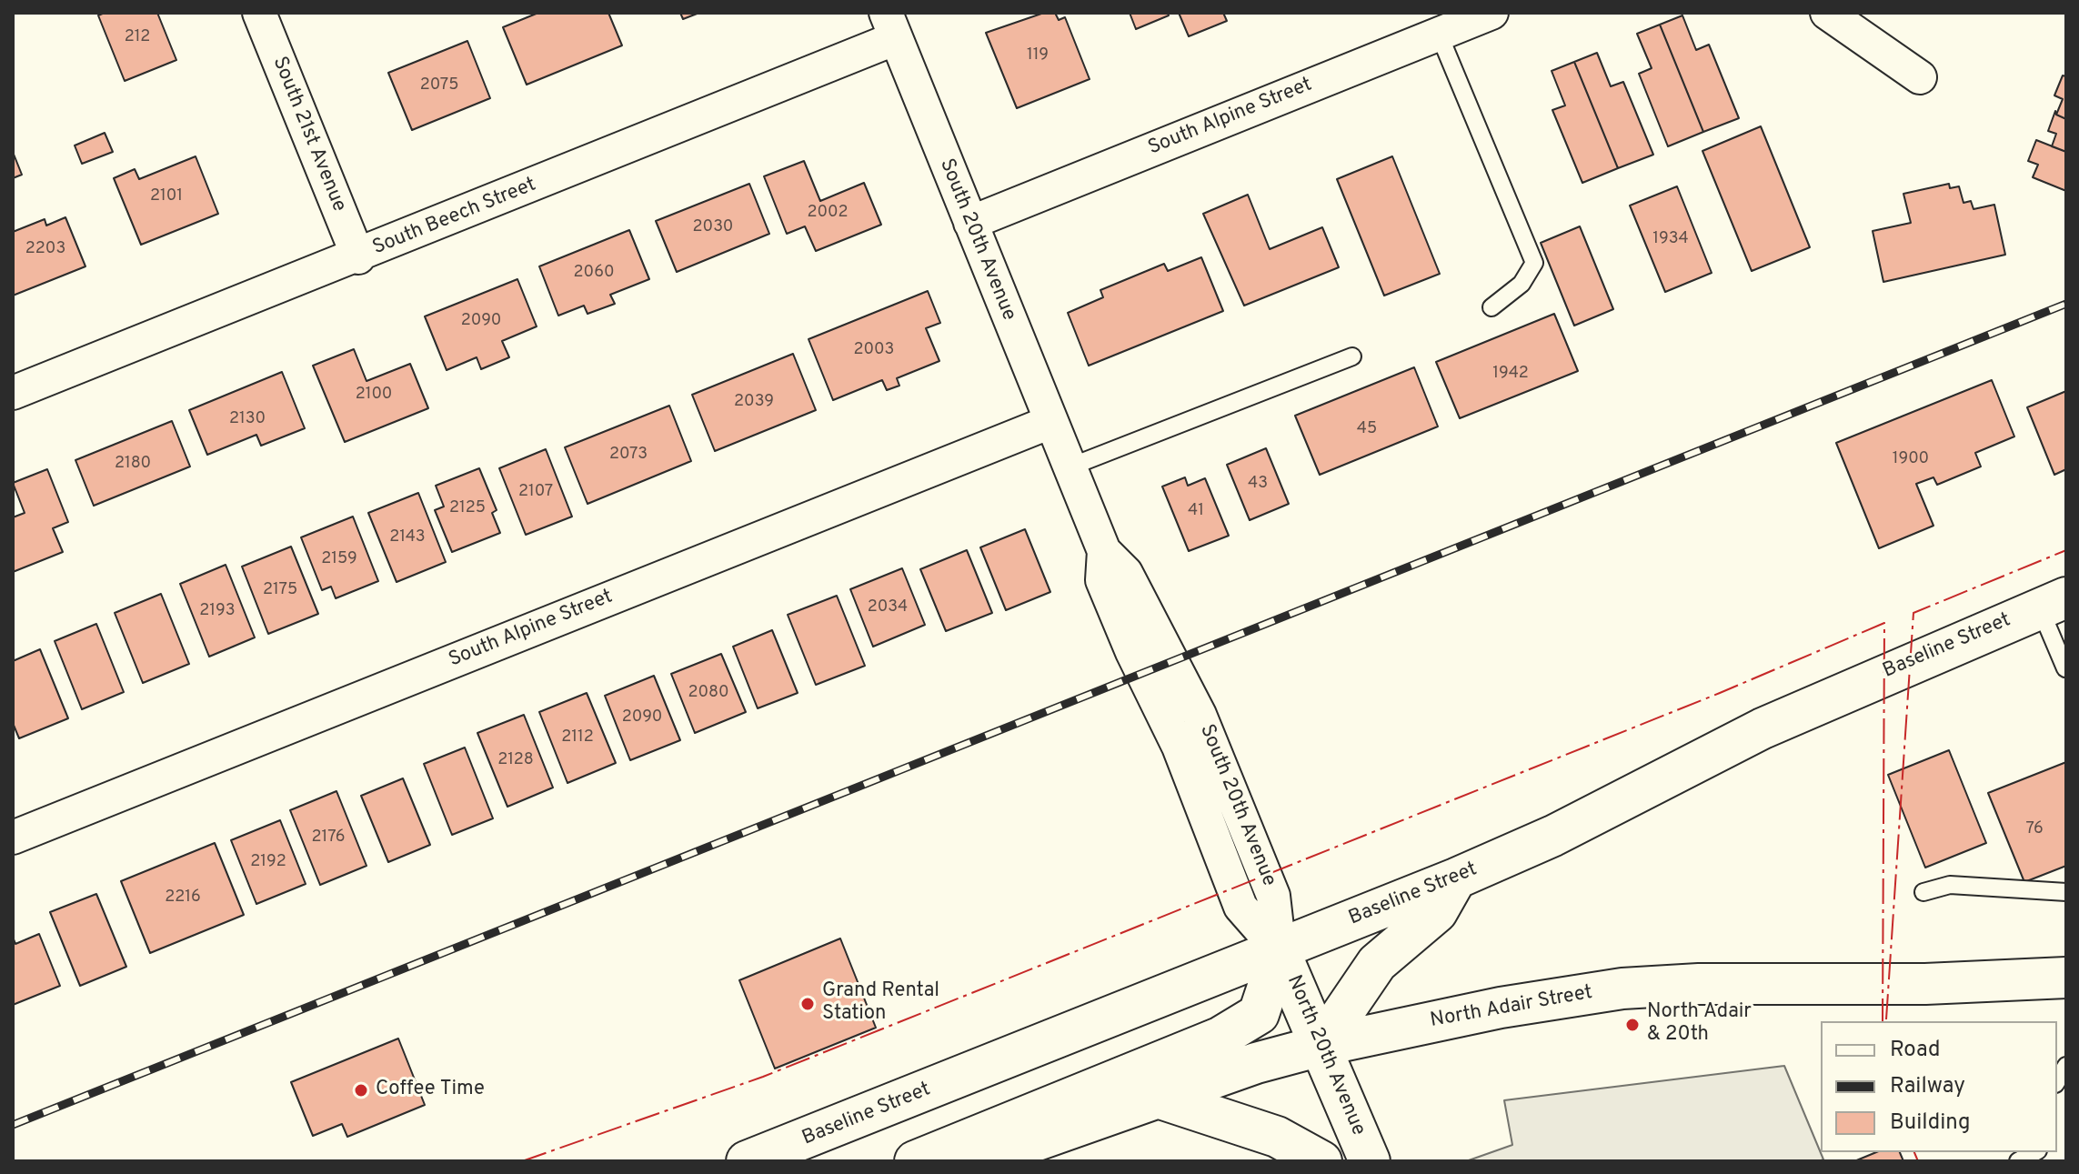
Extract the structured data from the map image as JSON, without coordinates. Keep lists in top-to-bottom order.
{
  "streets": {
    "main road": ["Baseline Street", "North Adair Street", "North 20th Avenue"],
    "street": [
      "South Alpine Street",
      "South 21st Avenue",
      "South Beech Street",
      "South 20th Avenue"
    ]
  },
  "crossings": [
    ["South Alpine Street", "South 20th Avenue"],
    ["South 21st Avenue", "South Beech Street"],
    ["South Beech Street", "South 20th Avenue"],
    ["South 20th Avenue", "Baseline Street"],
    ["South 20th Avenue", "North 20th Avenue"],
    ["Baseline Street", "North 20th Avenue"],
    ["North Adair Street", "North 20th Avenue"]
  ],
  "places": ["Grand Rental Station", "North Adair & 20th", "Coffee Time"],
  "house_numbers": [
    "212",
    "119",
    "2075",
    "2101",
    "2002",
    "2030",
    "1934",
    "2203",
    "2060",
    "2090",
    "2003",
    "1942",
    "2100",
    "2039",
    "2130",
    "45",
    "2073",
    "1900",
    "2180",
    "43",
    "2107",
    "2125",
    "41",
    "2143",
    "2159",
    "2175",
    "2034",
    "2193",
    "2080",
    "2090",
    "2112",
    "2128",
    "76",
    "2176",
    "2192",
    "2216"
  ],
  "legend": ["Road", "Railway", "Building"]
}
